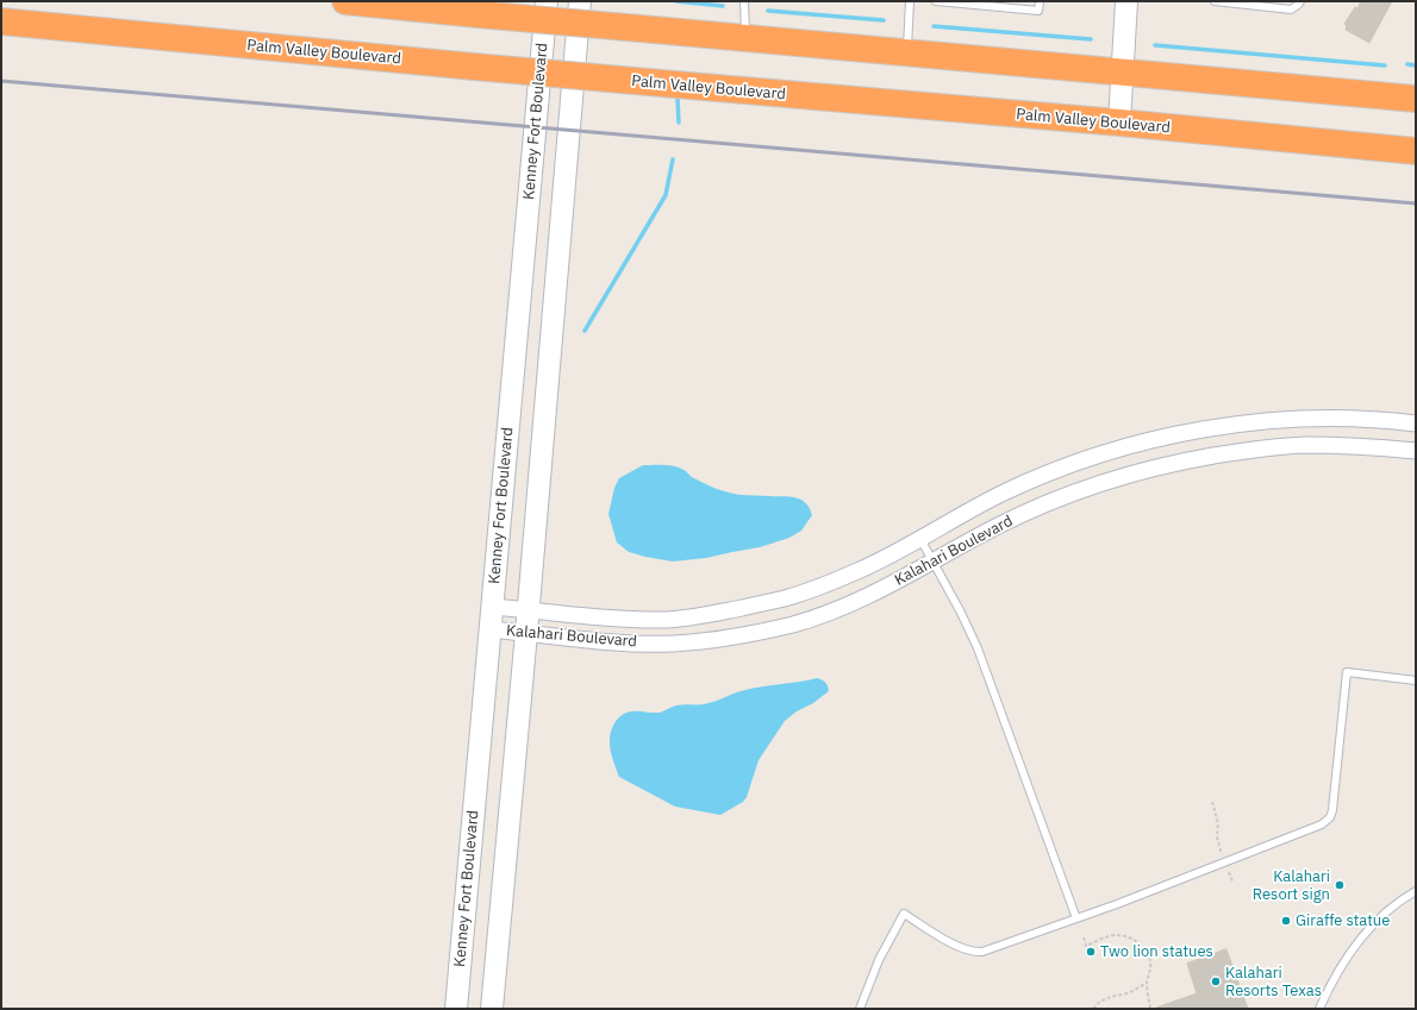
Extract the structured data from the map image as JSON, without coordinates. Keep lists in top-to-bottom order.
{
  "streets": {
    "highway": ["Palm Valley Boulevard"],
    "main road": ["Kenney Fort Boulevard"],
    "street": ["Kalahari Boulevard"]
  },
  "crossings": [
    ["Kenney Fort Boulevard", "Kalahari Boulevard"]
  ],
  "places": [
    "Kalahari Resort sign",
    "Giraffe statue",
    "Two lion statues",
    "Kalahari Resorts Texas"
  ]
}
